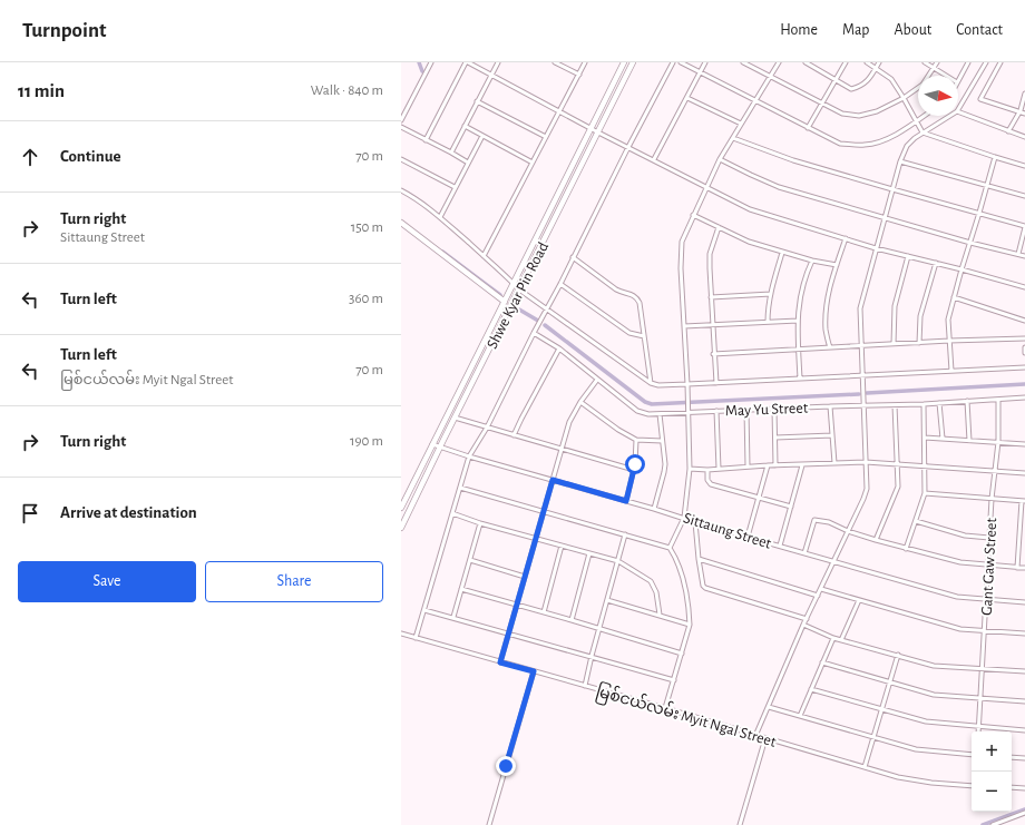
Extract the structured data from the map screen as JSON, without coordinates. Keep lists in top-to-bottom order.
{
  "streets": {
    "street": [
      "Shwe Kyar Pin Road",
      "May Yu Street",
      "Sittaung Street",
      "Gant Gaw Street",
      "မြစ်ငယ်လမ်း Myit Ngal Street"
    ]
  },
  "crossings": [
    ["Shwe Kyar Pin Road", "Sittaung Street"],
    ["May Yu Street", "Gant Gaw Street"],
    ["Sittaung Street", "Gant Gaw Street"]
  ],
  "north": "right",
  "page": {
    "header": "Turnpoint",
    "nav": [
      "Home",
      "Map",
      "About",
      "Contact"
    ],
    "heading": ["11 min", "Walk · 840 m"],
    "list": [
      ["Continue", "70 m"],
      ["Turn right", "Sittaung Street", "150 m"],
      ["Turn left", "360 m"],
      ["Turn left", "မြစ်ငယ်လမ်း Myit Ngal Street", "70 m"],
      ["Turn right", "190 m"],
      "Arrive at destination"
    ],
    "buttons": ["Save", "Share"],
    "map_buttons": ["+", "−"]
  }
}
